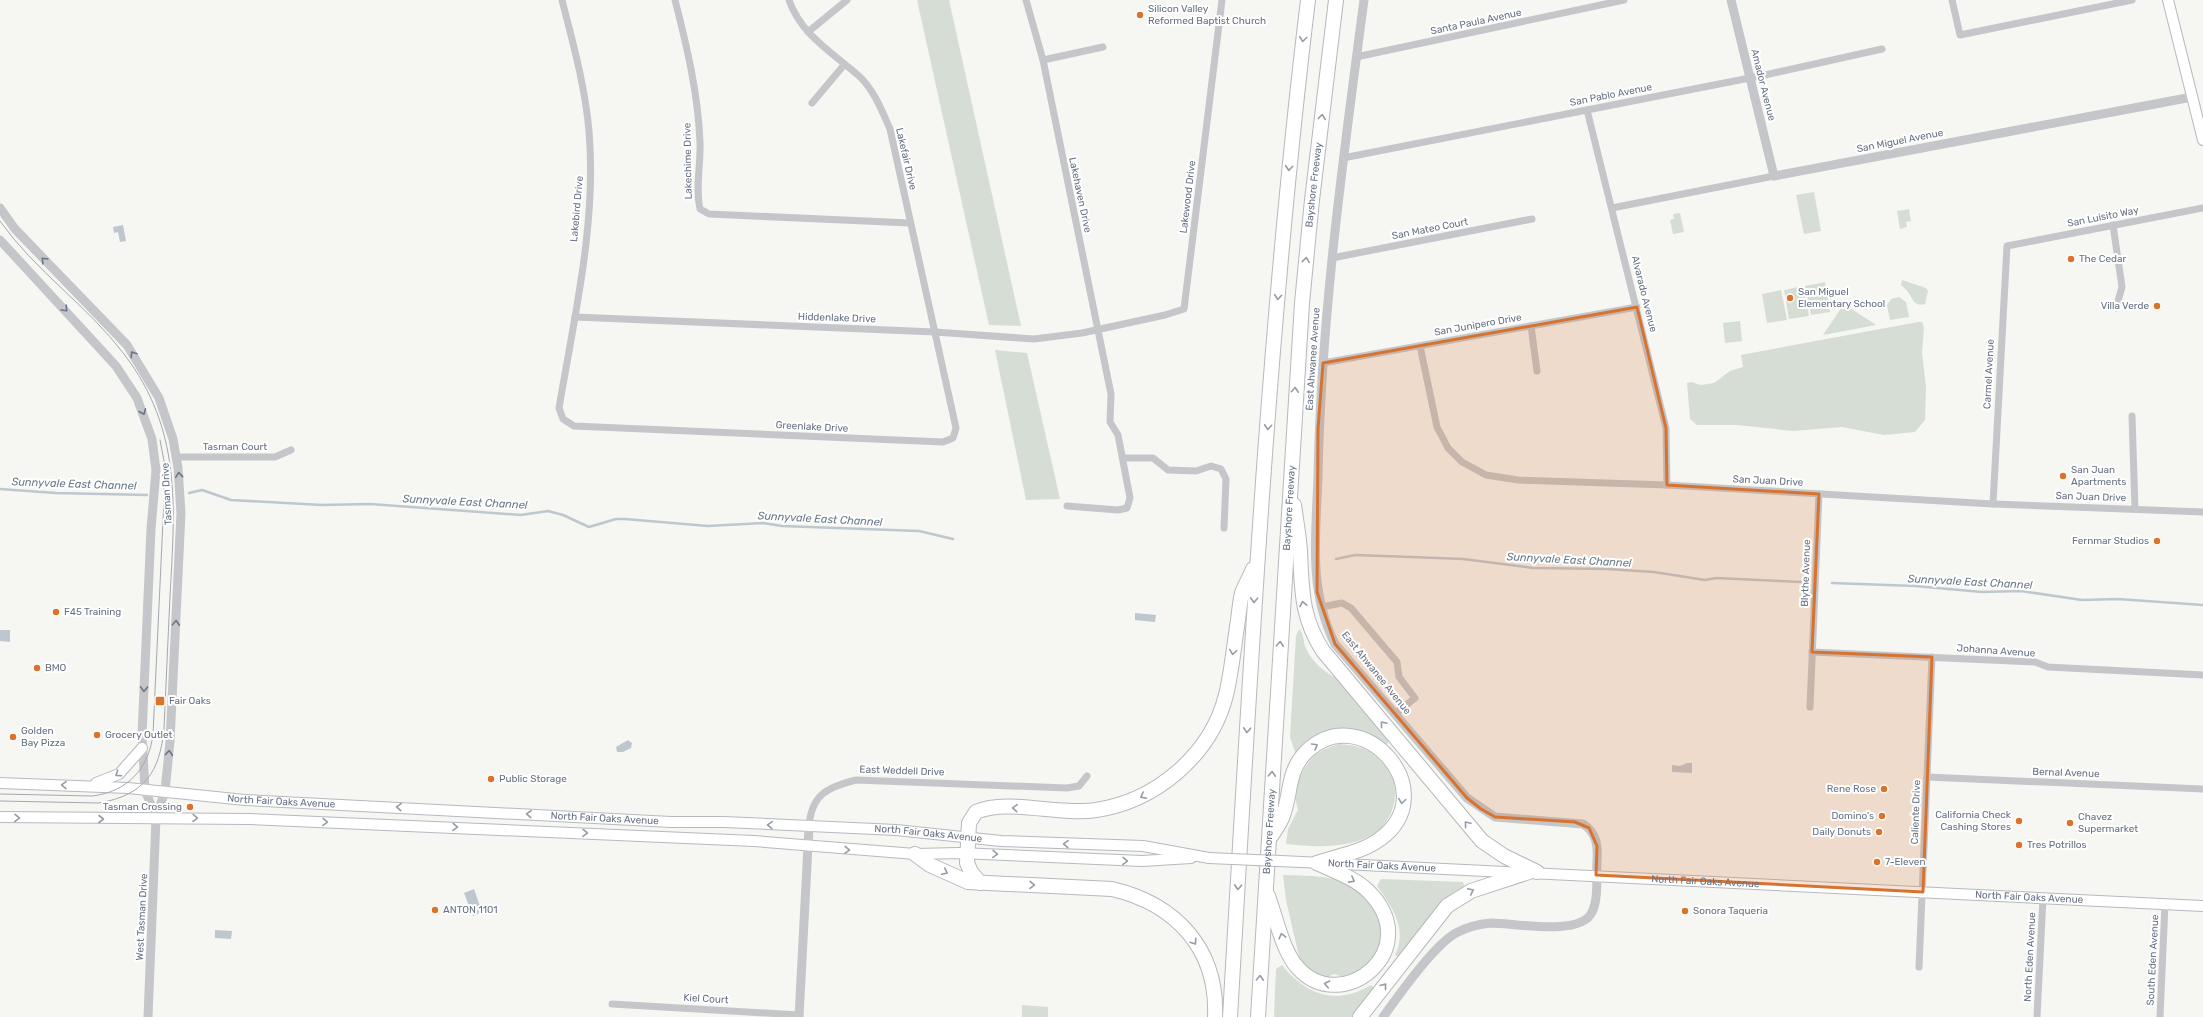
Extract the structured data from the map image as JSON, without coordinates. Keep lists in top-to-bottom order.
{
  "streets": {
    "highway": ["Bayshore Freeway"],
    "main road": ["North Fair Oaks Avenue"],
    "street": [
      "Santa Paula Avenue",
      "Amador Avenue",
      "San Pablo Avenue",
      "San Miguel Avenue",
      "Lakefair Drive",
      "Lakechime Drive",
      "Lakehaven Drive",
      "Lakewood Drive",
      "Lakebird Drive",
      "San Luisito Way",
      "San Mateo Court",
      "Alvarado Avenue",
      "Hiddenlake Drive",
      "San Junipero Drive",
      "East Ahwanee Avenue",
      "Carmel Avenue",
      "Greenlake Drive",
      "Tasman Court",
      "San Juan Drive",
      "Tasman Drive",
      "Blythe Avenue",
      "Johanna Avenue",
      "East Weddell Drive",
      "Bernal Avenue",
      "Caliente Drive",
      "West Tasman Drive",
      "North Eden Avenue",
      "South Eden Avenue",
      "Kiel Court"
    ]
  },
  "crossings": [
    ["Santa Paula Avenue", "East Ahwanee Avenue"],
    ["Amador Avenue", "San Pablo Avenue"],
    ["Amador Avenue", "San Miguel Avenue"],
    ["San Pablo Avenue", "Alvarado Avenue"],
    ["San Pablo Avenue", "East Ahwanee Avenue"],
    ["San Miguel Avenue", "Alvarado Avenue"],
    ["Lakefair Drive", "Lakechime Drive"],
    ["Lakefair Drive", "Hiddenlake Drive"],
    ["Lakefair Drive", "Greenlake Drive"],
    ["Lakehaven Drive", "Lakewood Drive"],
    ["Lakehaven Drive", "Hiddenlake Drive"],
    ["Lakewood Drive", "Hiddenlake Drive"],
    ["Lakebird Drive", "Hiddenlake Drive"],
    ["Lakebird Drive", "Greenlake Drive"],
    ["San Luisito Way", "Carmel Avenue"],
    ["San Mateo Court", "East Ahwanee Avenue"],
    ["Alvarado Avenue", "San Junipero Drive"],
    ["Alvarado Avenue", "San Juan Drive"],
    ["Hiddenlake Drive", "Greenlake Drive"],
    ["San Junipero Drive", "East Ahwanee Avenue"],
    ["San Junipero Drive", "San Juan Drive"],
    ["East Ahwanee Avenue", "North Fair Oaks Avenue"],
    ["Carmel Avenue", "San Juan Drive"],
    ["Tasman Court", "Tasman Drive"],
    ["San Juan Drive", "Blythe Avenue"],
    ["Tasman Drive", "North Fair Oaks Avenue"],
    ["Tasman Drive", "West Tasman Drive"],
    ["Blythe Avenue", "Johanna Avenue"],
    ["Johanna Avenue", "Caliente Drive"],
    ["East Weddell Drive", "North Fair Oaks Avenue"],
    ["East Weddell Drive", "Kiel Court"],
    ["Bernal Avenue", "Caliente Drive"],
    ["North Fair Oaks Avenue", "Caliente Drive"],
    ["North Fair Oaks Avenue", "West Tasman Drive"],
    ["North Fair Oaks Avenue", "North Eden Avenue"],
    ["North Fair Oaks Avenue", "South Eden Avenue"]
  ],
  "water": ["Sunnyvale East Channel"],
  "places": {
    "other": [
      "Silicon Valley Reformed Baptist Church",
      "The Cedar",
      "San Miguel Elementary School",
      "Villa Verde",
      "San Juan Apartments",
      "Fernmar Studios",
      "F45 Training",
      "BMO",
      "Grocery Outlet",
      "Golden Bay Pizza",
      "Public Storage",
      "Rene Rose",
      "Tasman Crossing",
      "Domino's",
      "California Check Cashing Stores",
      "Chavez Supermarket",
      "Daily Donuts",
      "Tres Potrillos",
      "7-Eleven",
      "ANTON 1101",
      "Sonora Taqueria"
    ],
    "transit": ["Fair Oaks"]
  }
}
